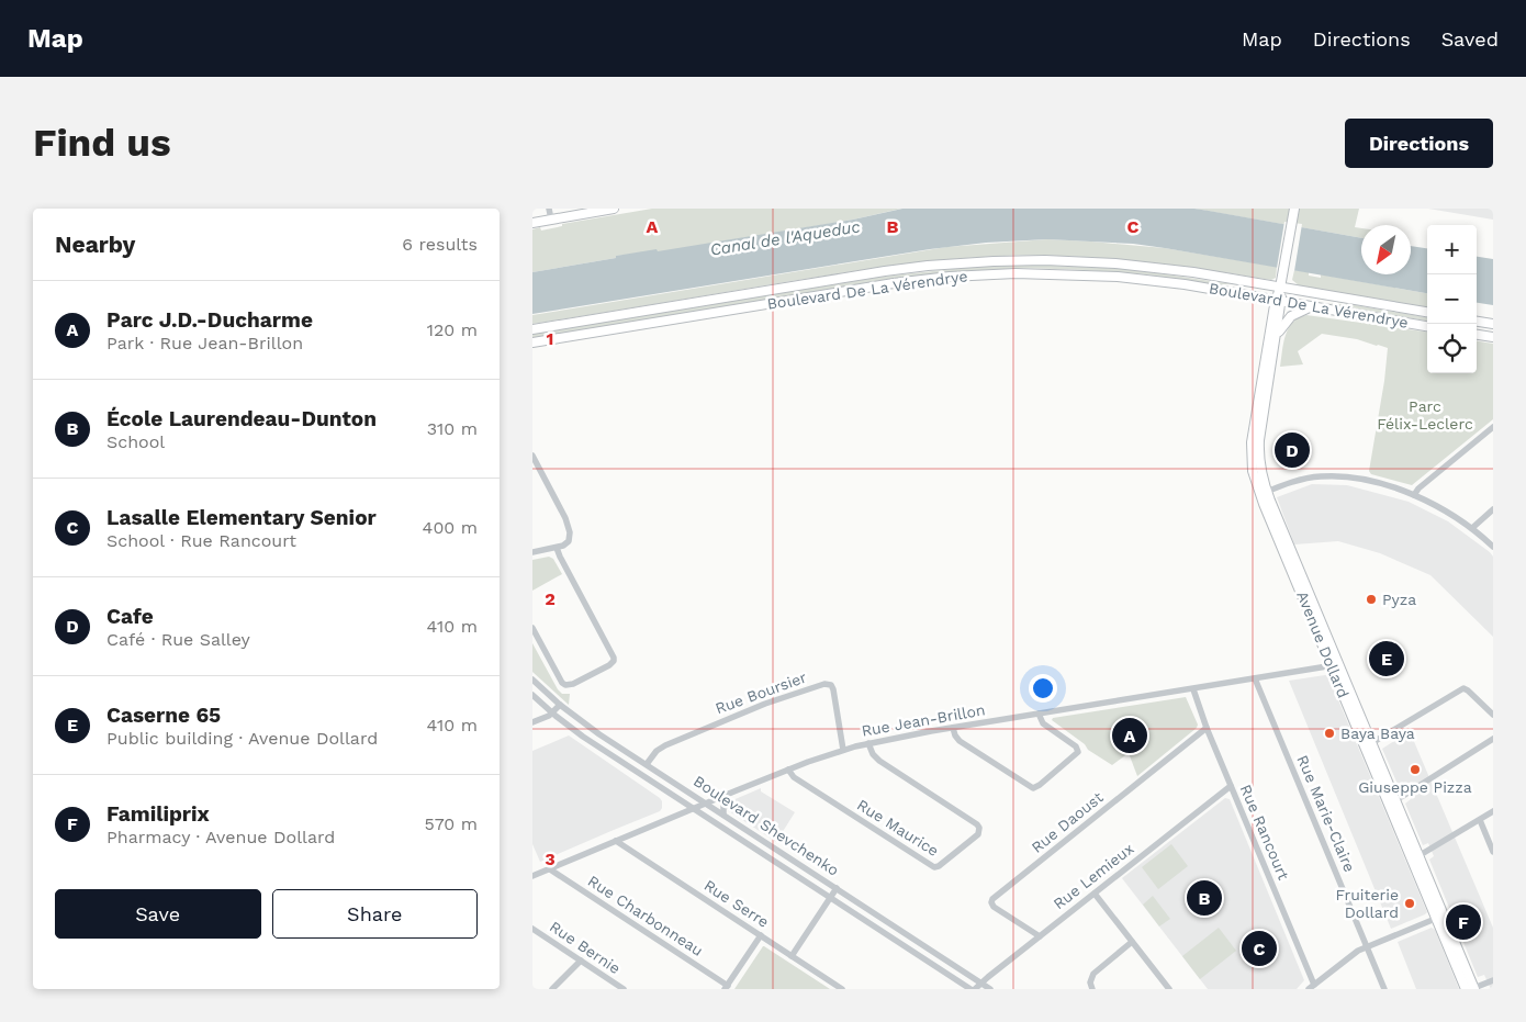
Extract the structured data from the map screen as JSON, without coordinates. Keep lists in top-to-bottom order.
{
  "streets": {
    "main road": ["Boulevard De La Vérendrye", "Avenue Dollard"],
    "street": [
      "Rue Boursier",
      "Rue Jean-Brillon",
      "Rue Marie-Claire",
      "Rue Daoust",
      "Boulevard Shevchenko",
      "Rue Maurice",
      "Rue Rancourt",
      "Rue Lemieux",
      "Rue Serre",
      "Rue Charbonneau",
      "Rue Bernie"
    ]
  },
  "crossings": [
    ["Boulevard De La Vérendrye", "Avenue Dollard"],
    ["Avenue Dollard", "Rue Jean-Brillon"],
    ["Rue Boursier", "Rue Jean-Brillon"],
    ["Rue Boursier", "Boulevard Shevchenko"],
    ["Rue Jean-Brillon", "Rue Marie-Claire"],
    ["Rue Jean-Brillon", "Boulevard Shevchenko"],
    ["Rue Jean-Brillon", "Rue Maurice"],
    ["Rue Jean-Brillon", "Rue Rancourt"],
    ["Rue Jean-Brillon", "Rue Serre"],
    ["Rue Jean-Brillon", "Rue Charbonneau"],
    ["Rue Daoust", "Rue Rancourt"],
    ["Rue Daoust", "Rue Lemieux"],
    ["Boulevard Shevchenko", "Rue Lemieux"],
    ["Rue Rancourt", "Rue Lemieux"]
  ],
  "water": ["Canal de l'Aqueduc"],
  "parks": ["Parc Félix-Leclerc"],
  "places": [
    "Pyza",
    "Baya Baya",
    "Giuseppe Pizza",
    "Fruiterie Dollard"
  ],
  "north": "bottom left",
  "page": {
    "header": "Map",
    "nav": ["Map", "Directions", "Saved"],
    "buttons": [
      "Directions",
      ["Save", "Share"]
    ],
    "title": "Find us",
    "heading": ["Nearby", "6 results"],
    "map_buttons": ["+", "−"],
    "list": [
      {
        "mark": "A",
        "name": "Parc J.D.-Ducharme",
        "note": "Park · Rue Jean-Brillon",
        "value": "120 m"
      },
      {
        "mark": "B",
        "name": "École Laurendeau-Dunton",
        "note": "School",
        "value": "310 m"
      },
      {
        "mark": "C",
        "name": "Lasalle Elementary Senior",
        "note": "School · Rue Rancourt",
        "value": "400 m"
      },
      {
        "mark": "D",
        "name": "Cafe",
        "note": "Café · Rue Salley",
        "value": "410 m"
      },
      {
        "mark": "E",
        "name": "Caserne 65",
        "note": "Public building · Avenue Dollard",
        "value": "410 m"
      },
      {
        "mark": "F",
        "name": "Familiprix",
        "note": "Pharmacy · Avenue Dollard",
        "value": "570 m"
      }
    ],
    "pins": [
      "D",
      "E",
      "A",
      "B",
      "F",
      "C"
    ]
  },
  "grid": {
    "columns": ["A", "B", "C"],
    "rows": ["1", "2", "3"]
  }
}
